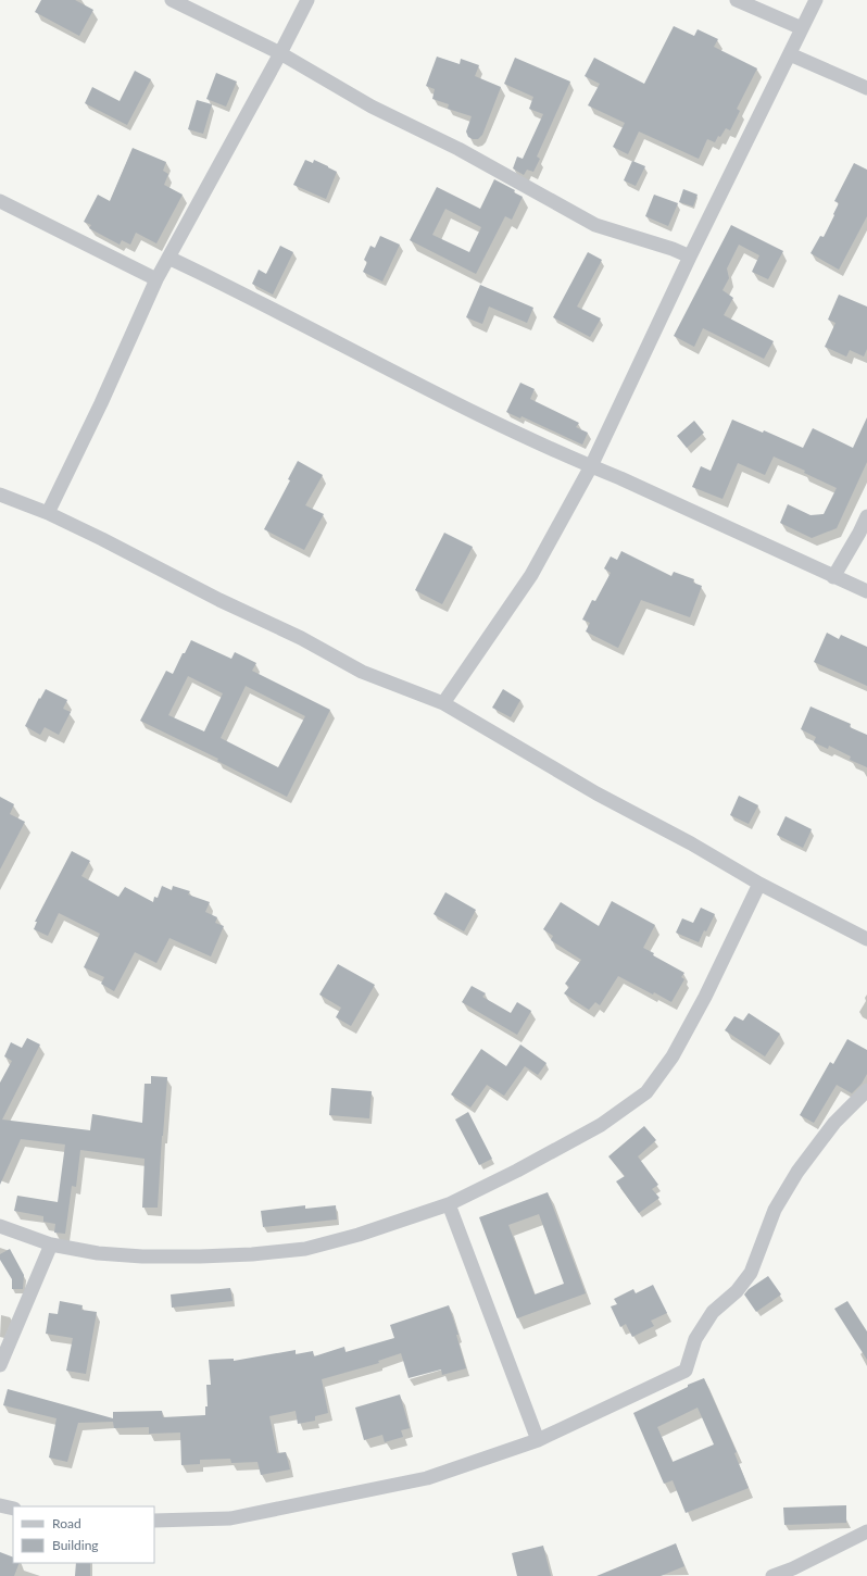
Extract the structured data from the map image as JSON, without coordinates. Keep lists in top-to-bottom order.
{
  "legend": ["Road", "Building"]
}
